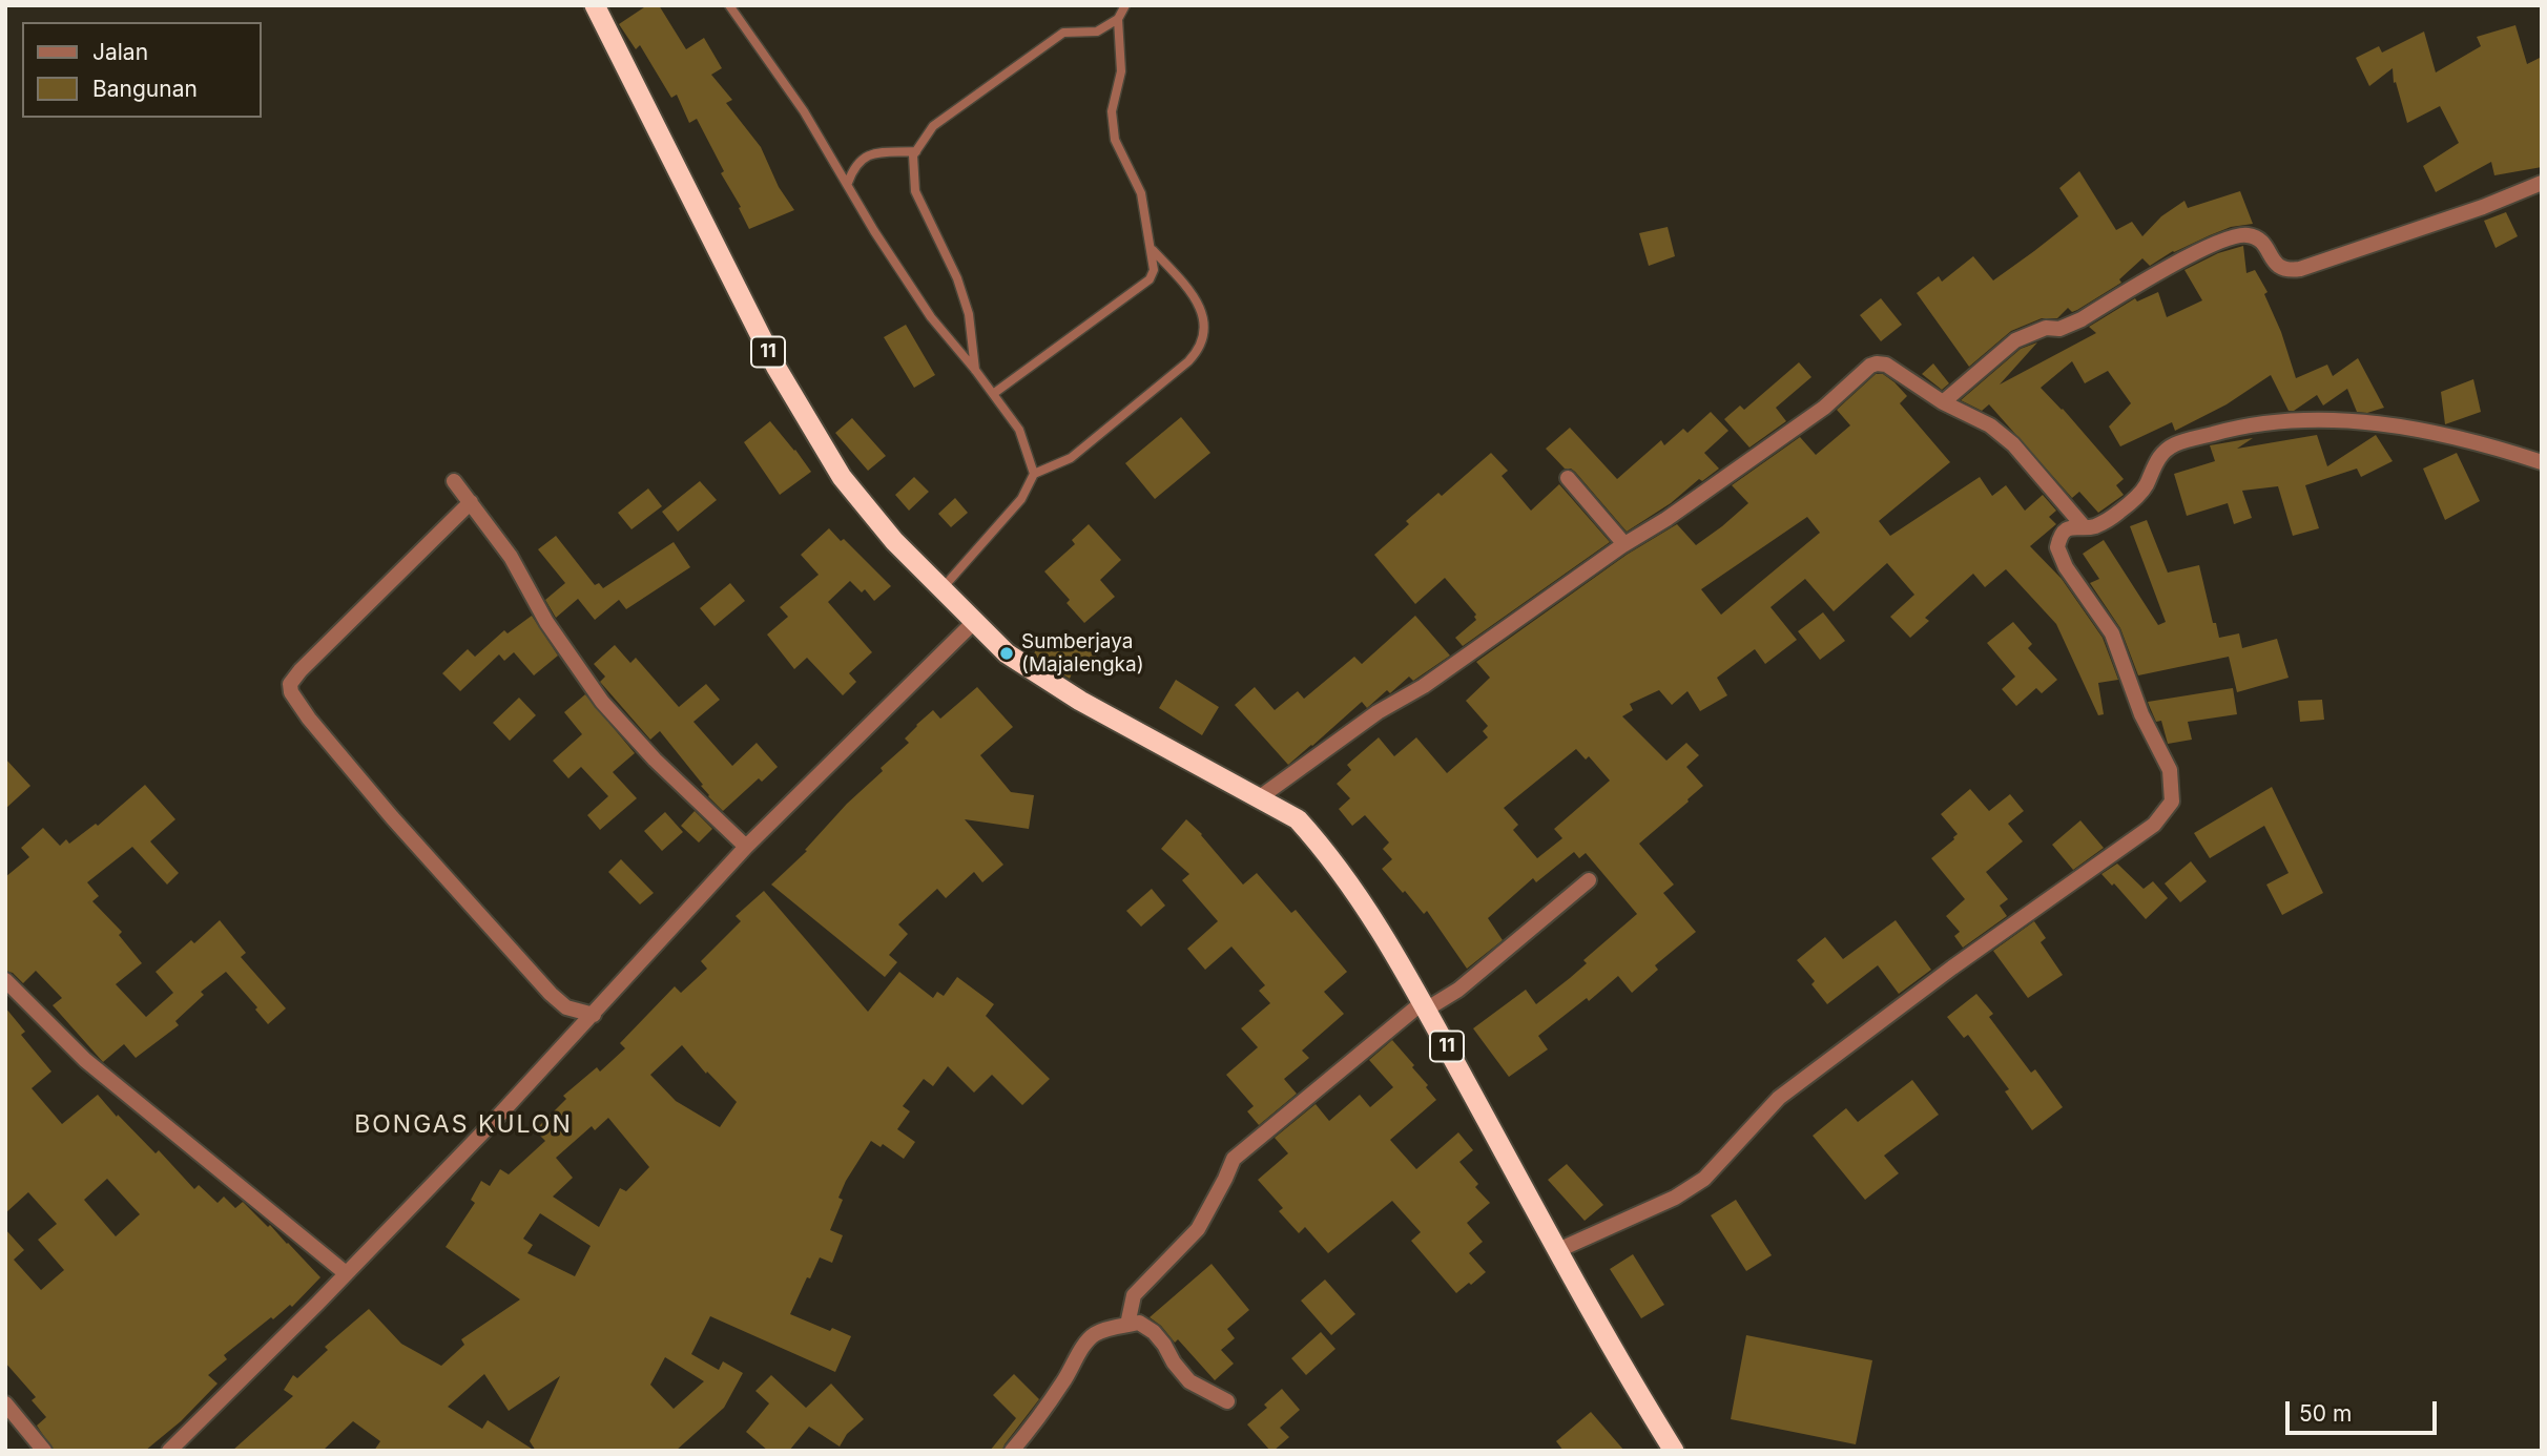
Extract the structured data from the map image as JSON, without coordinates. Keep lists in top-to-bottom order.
{
  "streets": {
    "highway": ["11"]
  },
  "districts": ["BONGAS KULON"],
  "places": ["Sumberjaya (Majalengka)"],
  "legend": ["Jalan", "Bangunan"],
  "scale_bar": "50 m"
}
